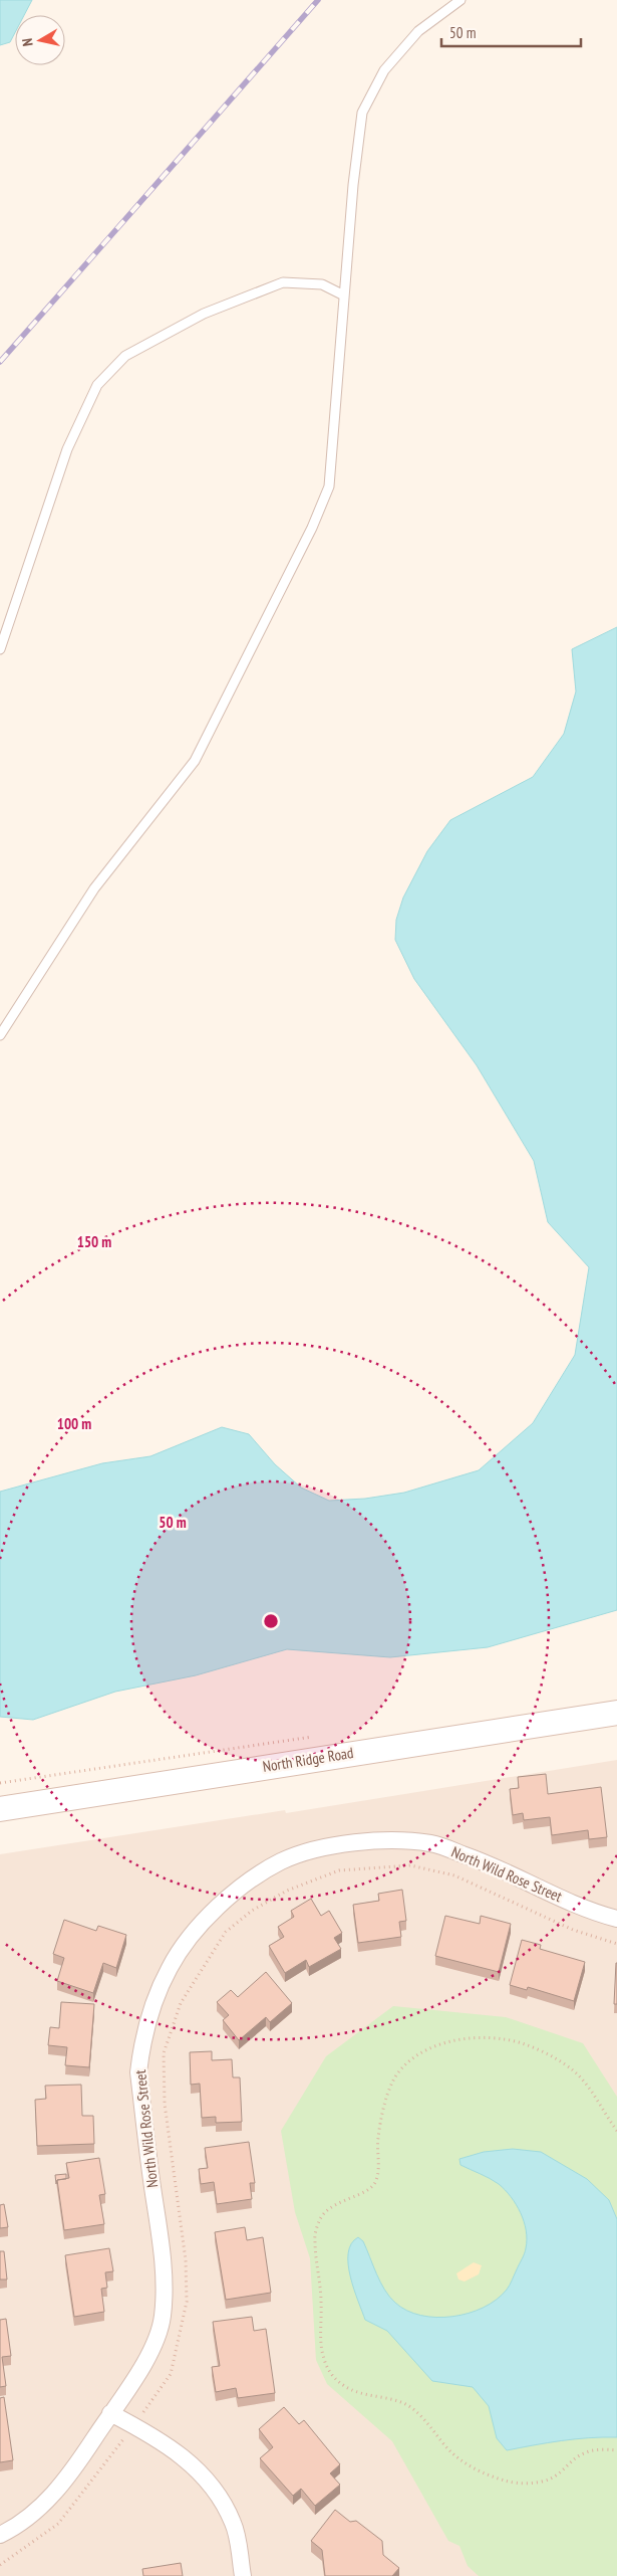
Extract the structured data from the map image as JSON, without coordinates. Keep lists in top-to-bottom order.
{
  "streets": {
    "main road": ["North Ridge Road"],
    "street": ["North Wild Rose Street"]
  },
  "scale_bar": "50 m",
  "north": "left",
  "rings": ["150 m", "100 m", "50 m"]
}
